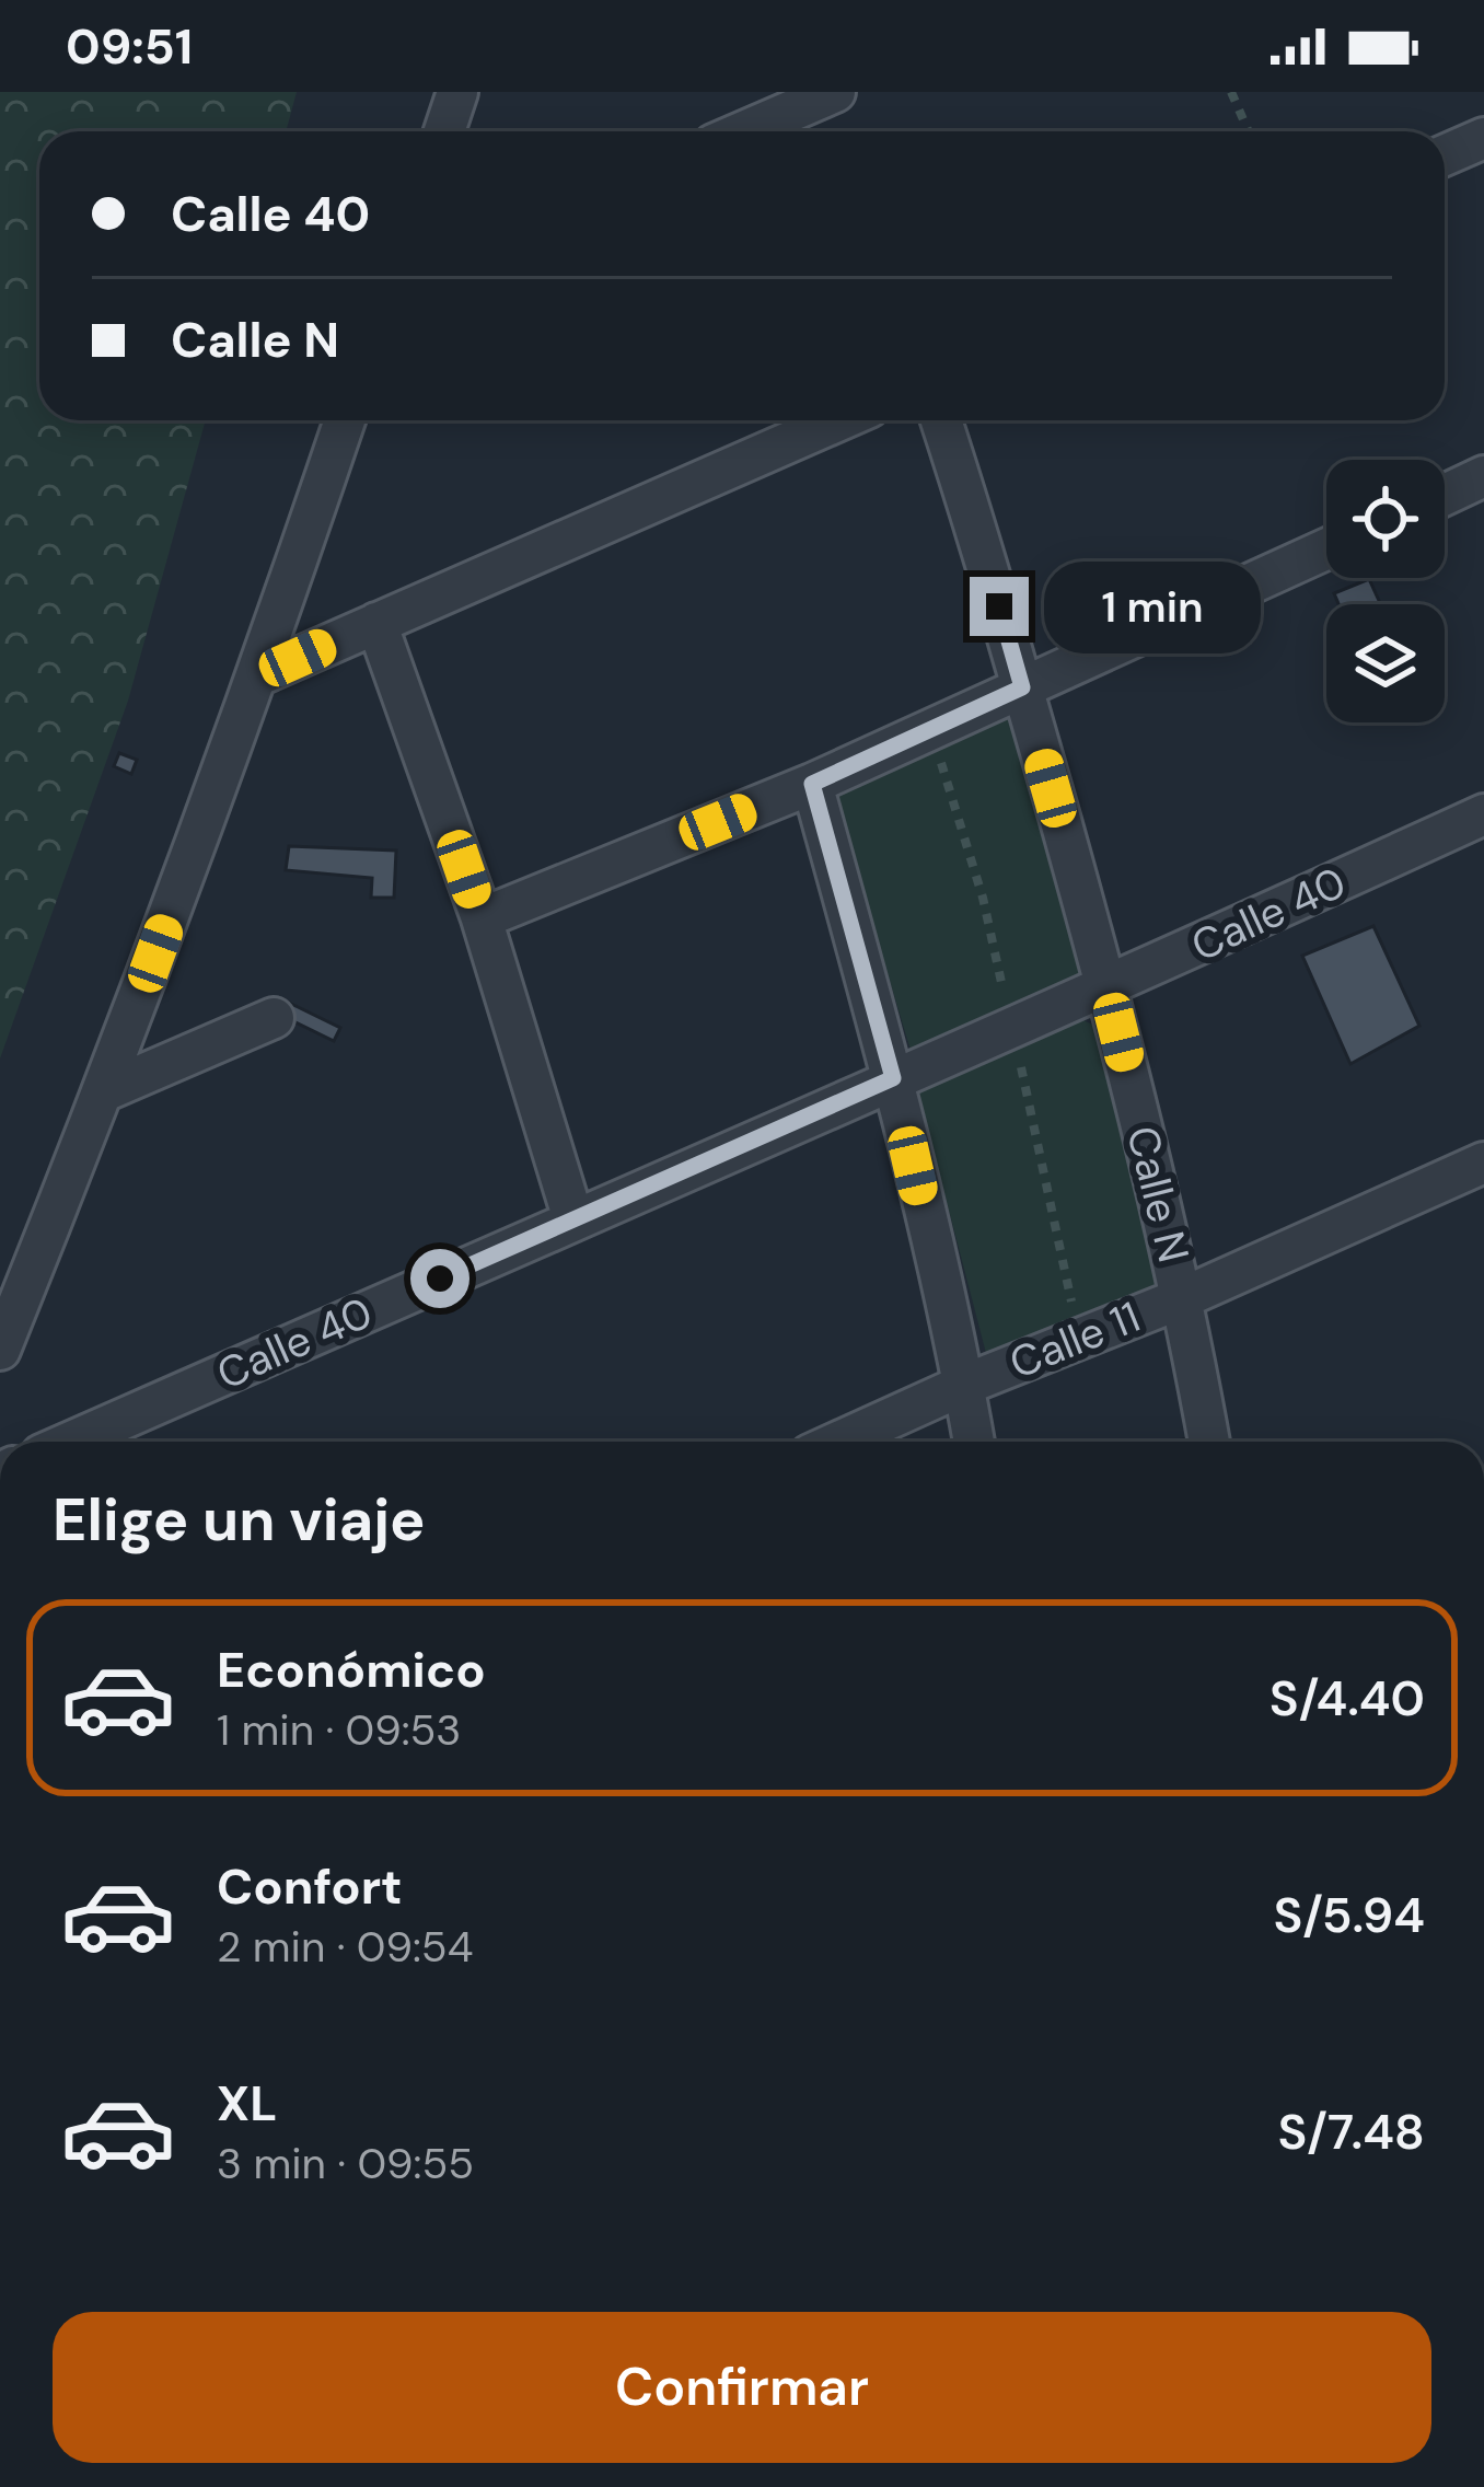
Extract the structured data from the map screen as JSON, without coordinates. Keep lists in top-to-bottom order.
{
  "streets": {
    "street": ["Calle 40", "Calle N", "Calle 11"]
  },
  "crossings": [
    ["Calle 40", "Calle N"],
    ["Calle N", "Calle 11"]
  ],
  "page": {
    "status": "09:51",
    "banner": ["Calle 40", "Calle N"],
    "bubble": "1 min",
    "heading": "Elige un viaje",
    "list": [
      {
        "name": "Económico",
        "note": "1 min · 09:53",
        "value": "S/4.40"
      },
      {
        "name": "Confort",
        "note": "2 min · 09:54",
        "value": "S/5.94"
      },
      {
        "name": "XL",
        "note": "3 min · 09:55",
        "value": "S/7.48"
      }
    ],
    "buttons": "Confirmar"
  }
}
